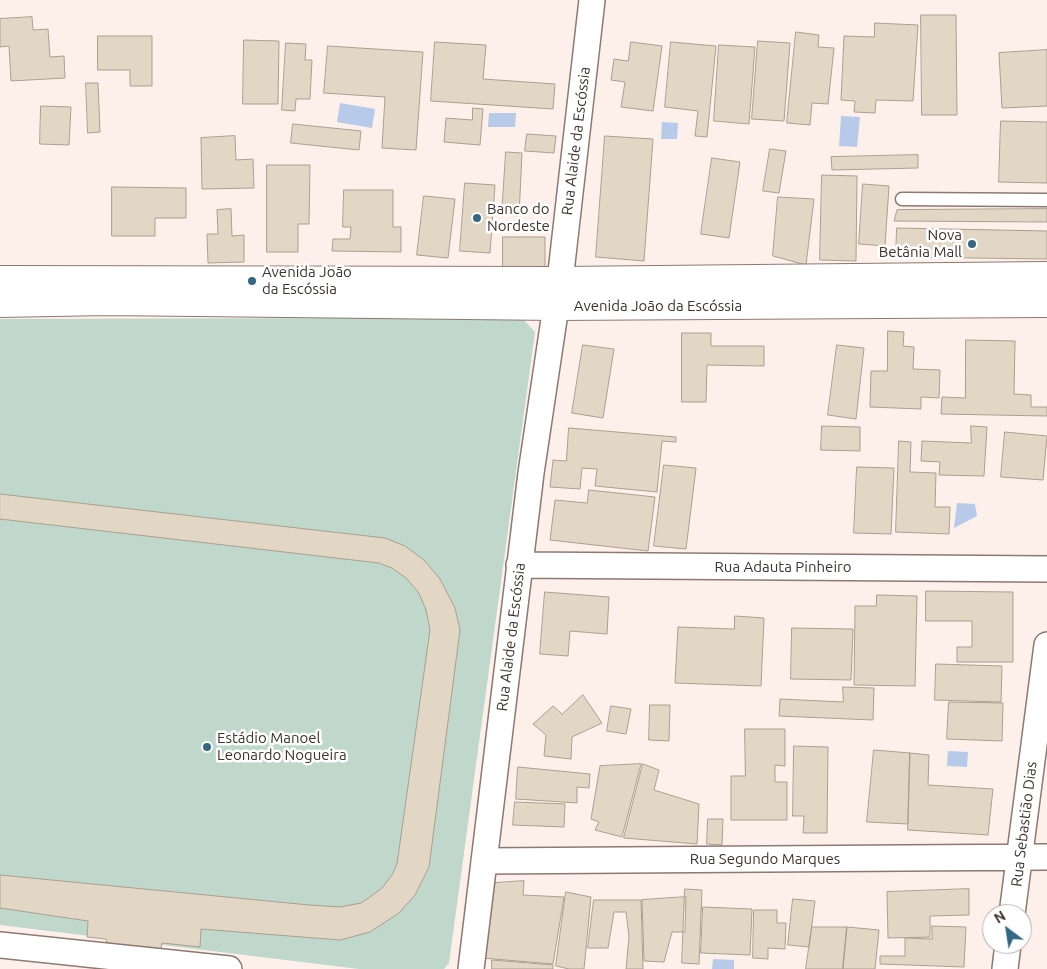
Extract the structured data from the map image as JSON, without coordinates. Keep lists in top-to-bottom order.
{
  "streets": {
    "main road": ["Avenida João da Escóssia"],
    "street": [
      "Rua Alaide da Escóssia",
      "Rua Adauta Pinheiro",
      "Rua Sebastião Dias",
      "Rua Segundo Marques"
    ]
  },
  "crossings": [
    ["Rua Alaide da Escóssia", "Avenida João da Escóssia"],
    ["Rua Alaide da Escóssia", "Rua Adauta Pinheiro"],
    ["Rua Alaide da Escóssia", "Rua Segundo Marques"],
    ["Rua Sebastião Dias", "Rua Segundo Marques"]
  ],
  "places": [
    "Banco do Nordeste",
    "Nova Betânia Mall",
    "Avenida João da Escóssia",
    "Estádio Manoel Leonardo Nogueira"
  ],
  "north": "top left"
}
